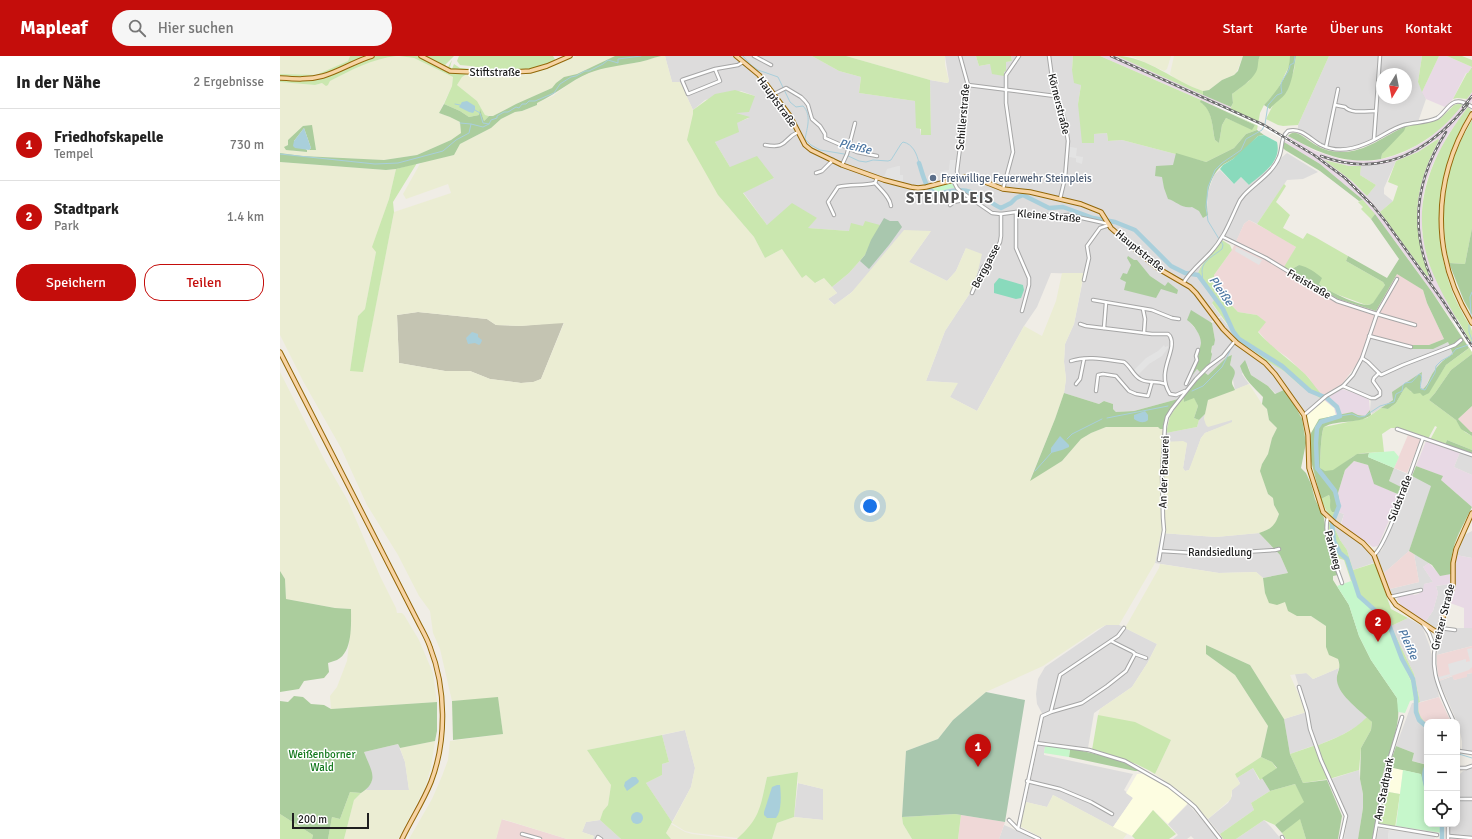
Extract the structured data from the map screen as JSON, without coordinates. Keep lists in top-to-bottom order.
{
  "streets": {
    "main road": ["Stiftstraße", "Hauptstraße", "Greizer Straße"],
    "street": [
      "Körnerstraße",
      "Schillerstraße",
      "Kleine Straße",
      "Berggasse",
      "Freistraße",
      "An der Brauerei",
      "Südstraße",
      "Parkweg",
      "Randsiedlung",
      "Am Stadtpark"
    ]
  },
  "crossings": [
    ["Hauptstraße", "Körnerstraße"],
    ["Hauptstraße", "Schillerstraße"],
    ["Hauptstraße", "Kleine Straße"],
    ["Hauptstraße", "An der Brauerei"],
    ["Hauptstraße", "Südstraße"],
    ["Hauptstraße", "Parkweg"],
    ["Schillerstraße", "Kleine Straße"],
    ["Kleine Straße", "Berggasse"],
    ["An der Brauerei", "Randsiedlung"]
  ],
  "districts": ["STEINPLEIS"],
  "water": ["Pleiße"],
  "parks": ["Weißenborner Wald"],
  "places": ["Freiwillige Feuerwehr Steinpleis"],
  "scale_bar": "200 m",
  "north": "bottom",
  "page": {
    "header": "Mapleaf",
    "search": "Hier suchen",
    "nav": [
      "Start",
      "Karte",
      "Über uns",
      "Kontakt"
    ],
    "heading": ["In der Nähe", "2 Ergebnisse"],
    "list": [
      {
        "mark": "1",
        "name": "Friedhofskapelle",
        "note": "Tempel",
        "value": "730 m"
      },
      {
        "mark": "2",
        "name": "Stadtpark",
        "note": "Park",
        "value": "1.4 km"
      }
    ],
    "buttons": ["Speichern", "Teilen"],
    "pins": ["2", "1"],
    "map_buttons": ["+", "−"],
    "scale": "200 m"
  }
}
